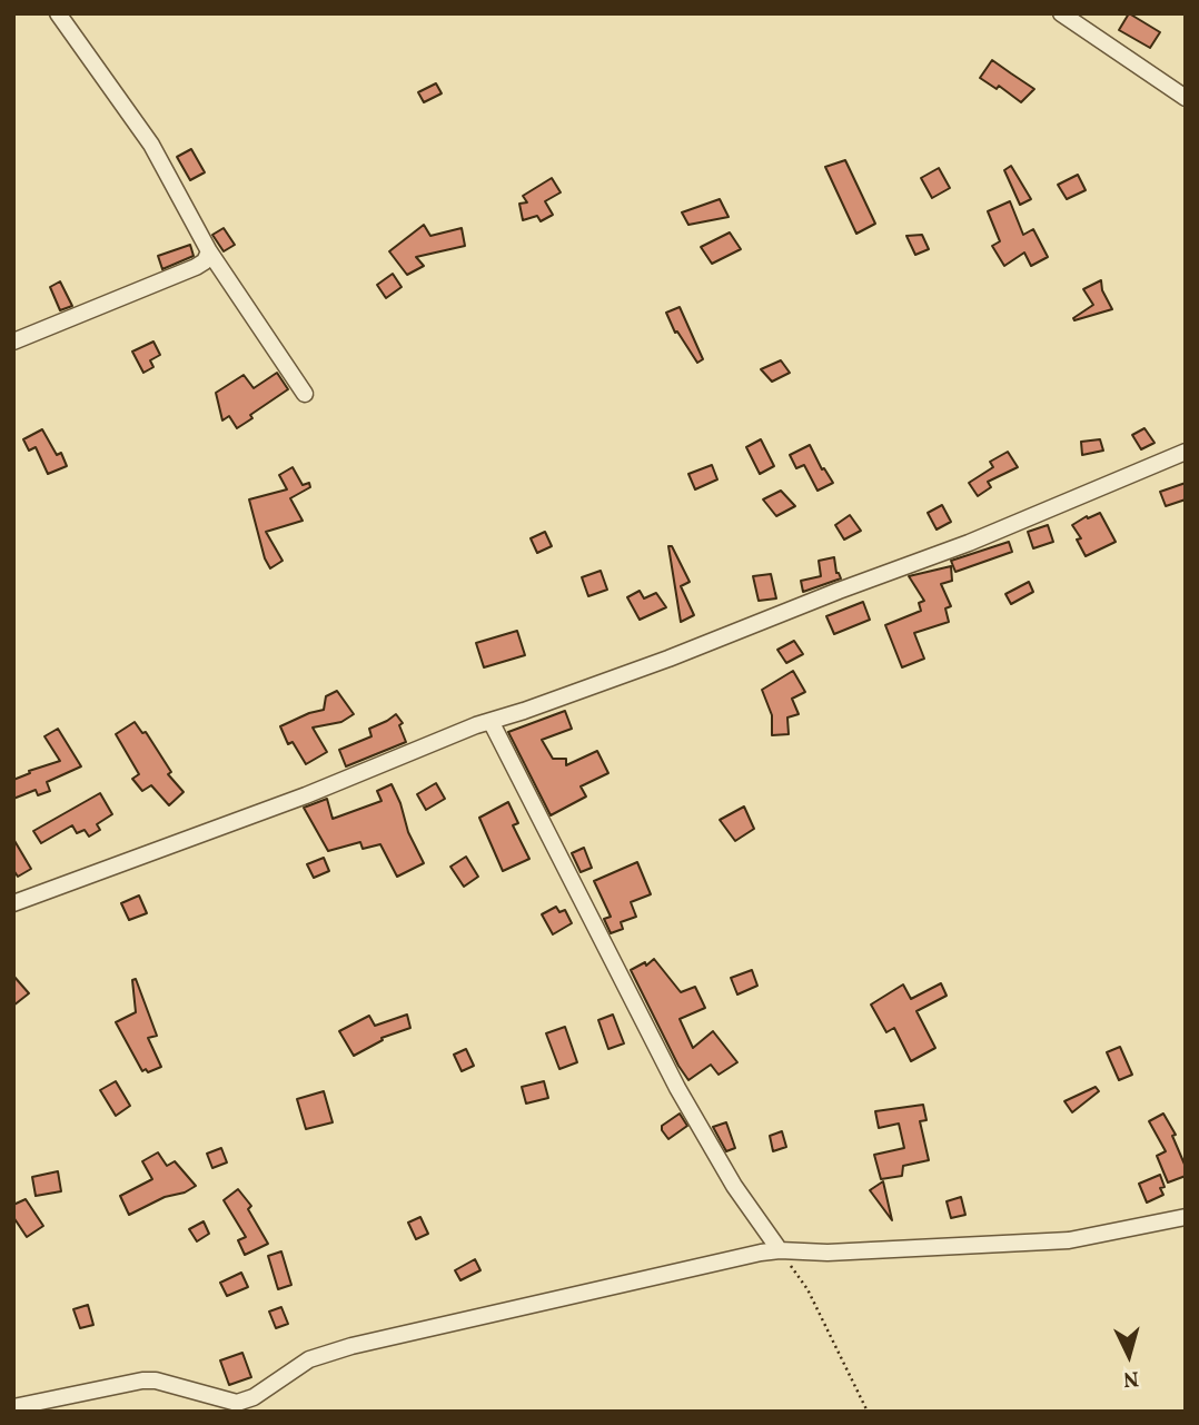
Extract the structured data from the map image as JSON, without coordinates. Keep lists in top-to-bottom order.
{
  "north": "bottom"
}
